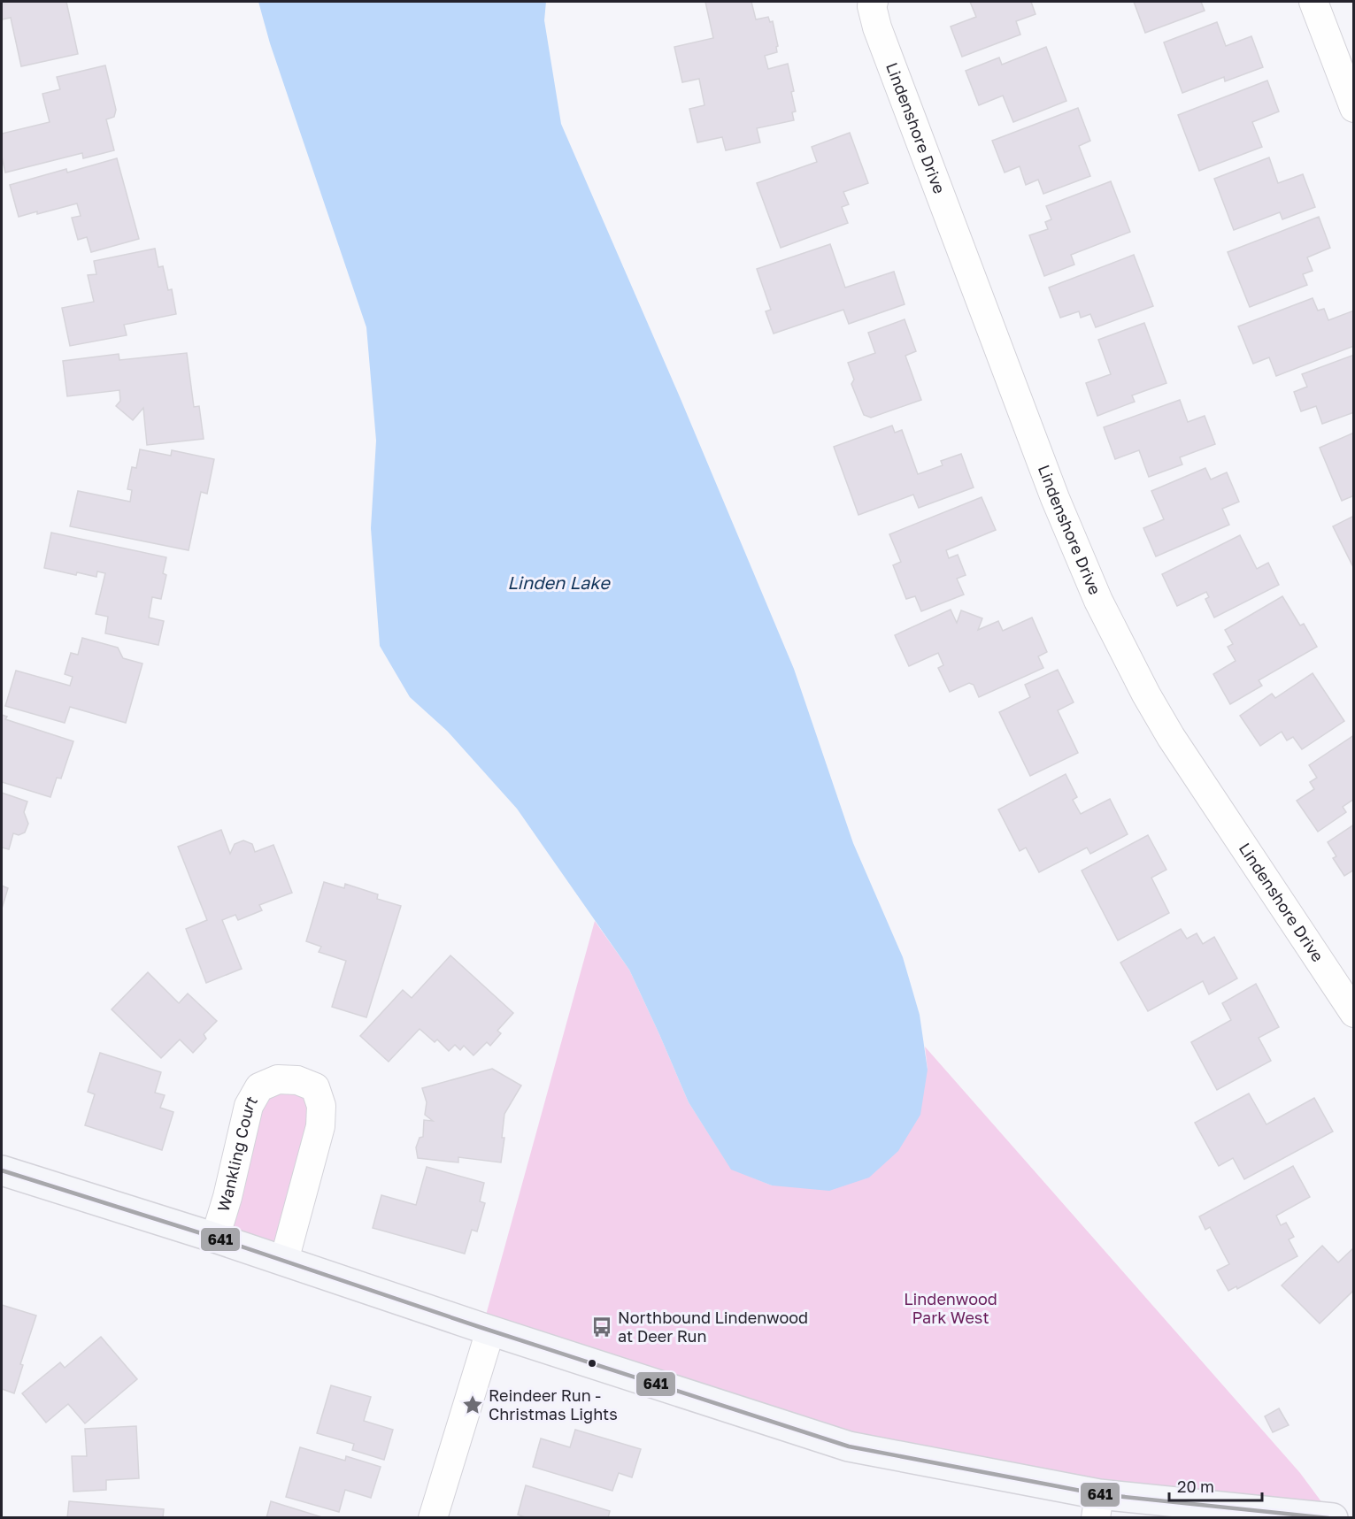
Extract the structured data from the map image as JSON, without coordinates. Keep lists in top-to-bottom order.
{
  "streets": {
    "street": ["Lindenshore Drive", "Wankling Court"]
  },
  "water": ["Linden Lake"],
  "parks": ["Lindenwood Park West"],
  "places": {
    "bus stop": ["Northbound Lindenwood at Deer Run"],
    "place": ["Reindeer Run - Christmas Lights"]
  },
  "lines": ["transit line 641"],
  "scale_bar": "20 m"
}
